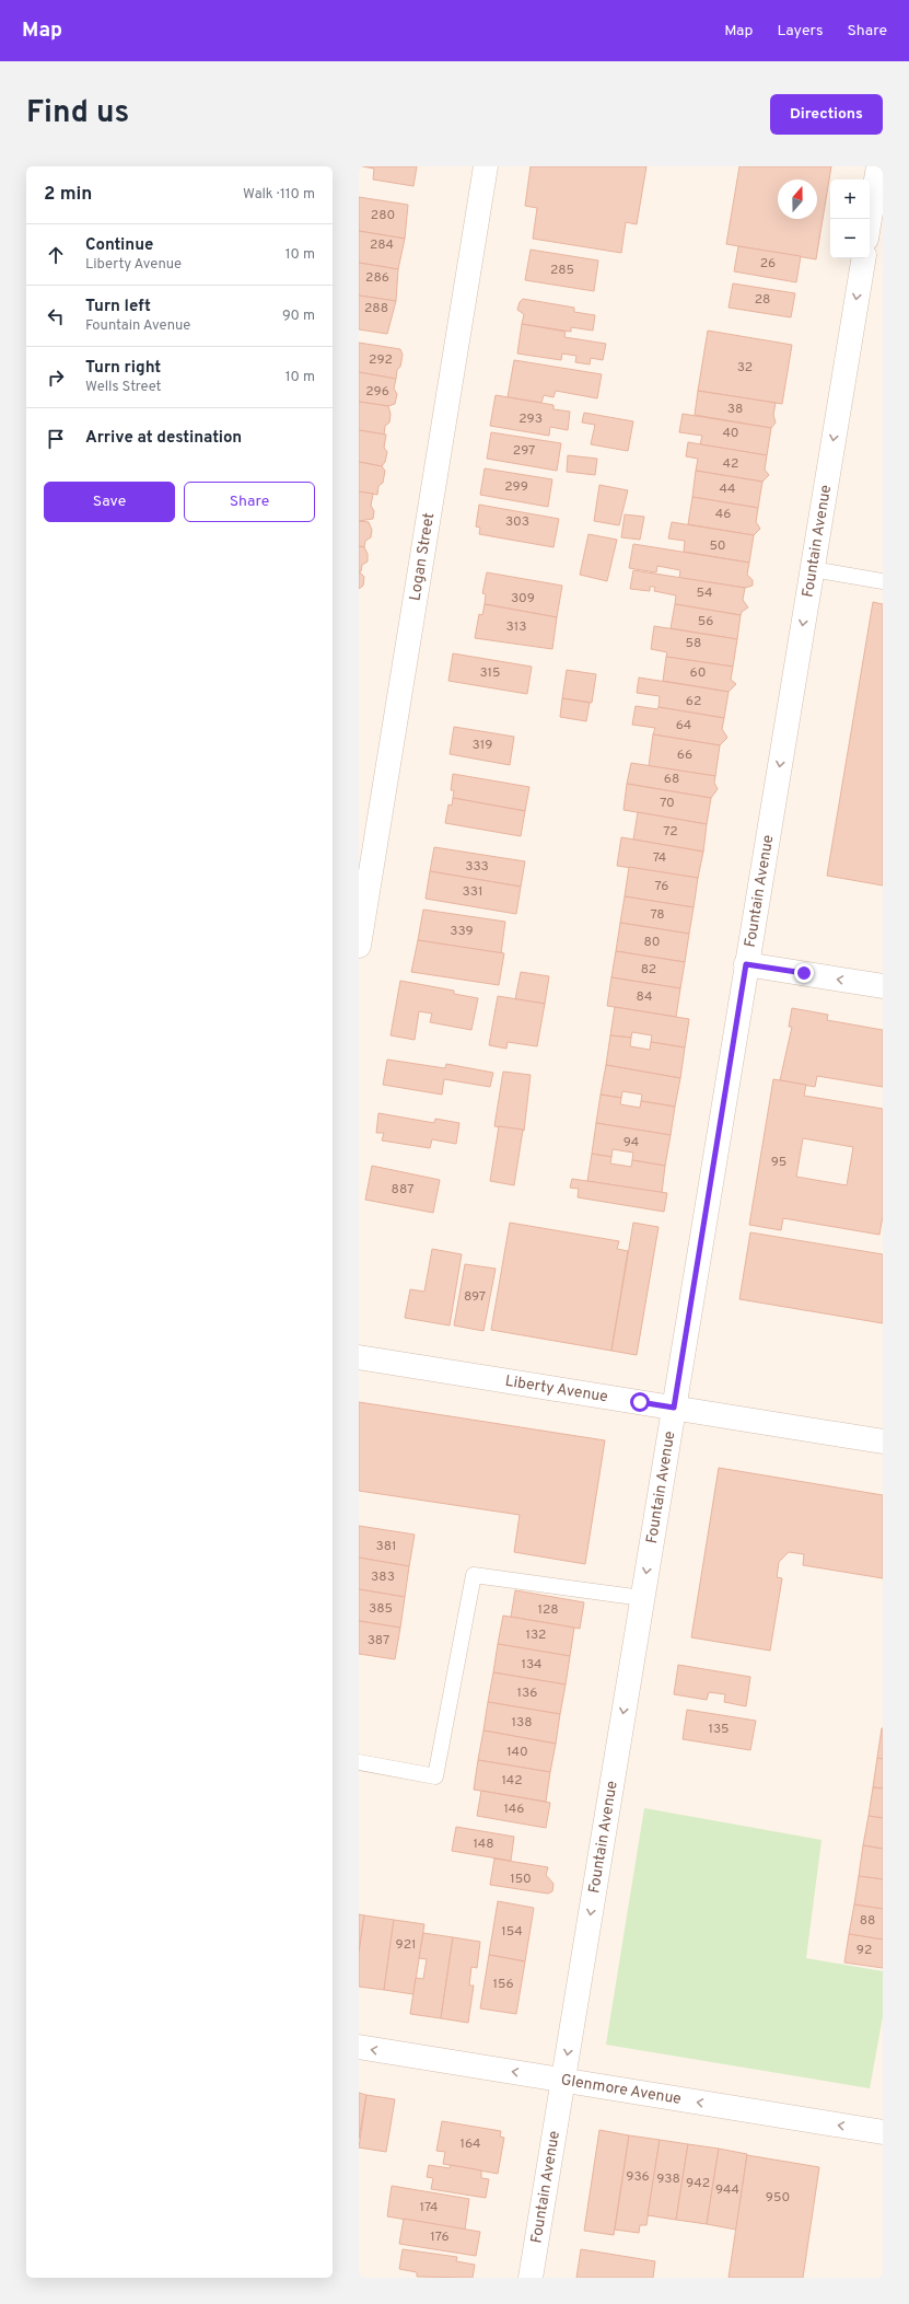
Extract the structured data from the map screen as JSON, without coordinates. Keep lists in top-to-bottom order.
{
  "streets": {
    "street": [
      "Fountain Avenue",
      "Logan Street",
      "Liberty Avenue",
      "Glenmore Avenue"
    ]
  },
  "crossings": [
    ["Fountain Avenue", "Liberty Avenue"],
    ["Fountain Avenue", "Glenmore Avenue"]
  ],
  "one_way": ["Fountain Avenue", "Glenmore Avenue"],
  "house_numbers": [
    "280",
    "284",
    "26",
    "285",
    "286",
    "28",
    "288",
    "292",
    "32",
    "296",
    "38",
    "293",
    "40",
    "297",
    "42",
    "299",
    "44",
    "46",
    "303",
    "50",
    "54",
    "309",
    "56",
    "313",
    "58",
    "315",
    "60",
    "62",
    "64",
    "319",
    "66",
    "68",
    "70",
    "72",
    "74",
    "333",
    "76",
    "331",
    "78",
    "339",
    "80",
    "82",
    "84",
    "94",
    "95",
    "887",
    "897",
    "381",
    "383",
    "385",
    "128",
    "132",
    "387",
    "134",
    "136",
    "138",
    "135",
    "140",
    "142",
    "146",
    "148",
    "150",
    "88",
    "154",
    "921",
    "92",
    "156",
    "164",
    "936",
    "938",
    "942",
    "944",
    "950",
    "174",
    "176"
  ],
  "north": "top",
  "page": {
    "header": "Map",
    "nav": ["Map", "Layers", "Share"],
    "title": "Find us",
    "buttons": [
      "Directions",
      ["Save", "Share"]
    ],
    "heading": ["2 min", "Walk · 110 m"],
    "map_buttons": ["+", "−"],
    "list": [
      ["Continue", "Liberty Avenue", "10 m"],
      ["Turn left", "Fountain Avenue", "90 m"],
      ["Turn right", "Wells Street", "10 m"],
      "Arrive at destination"
    ]
  }
}
